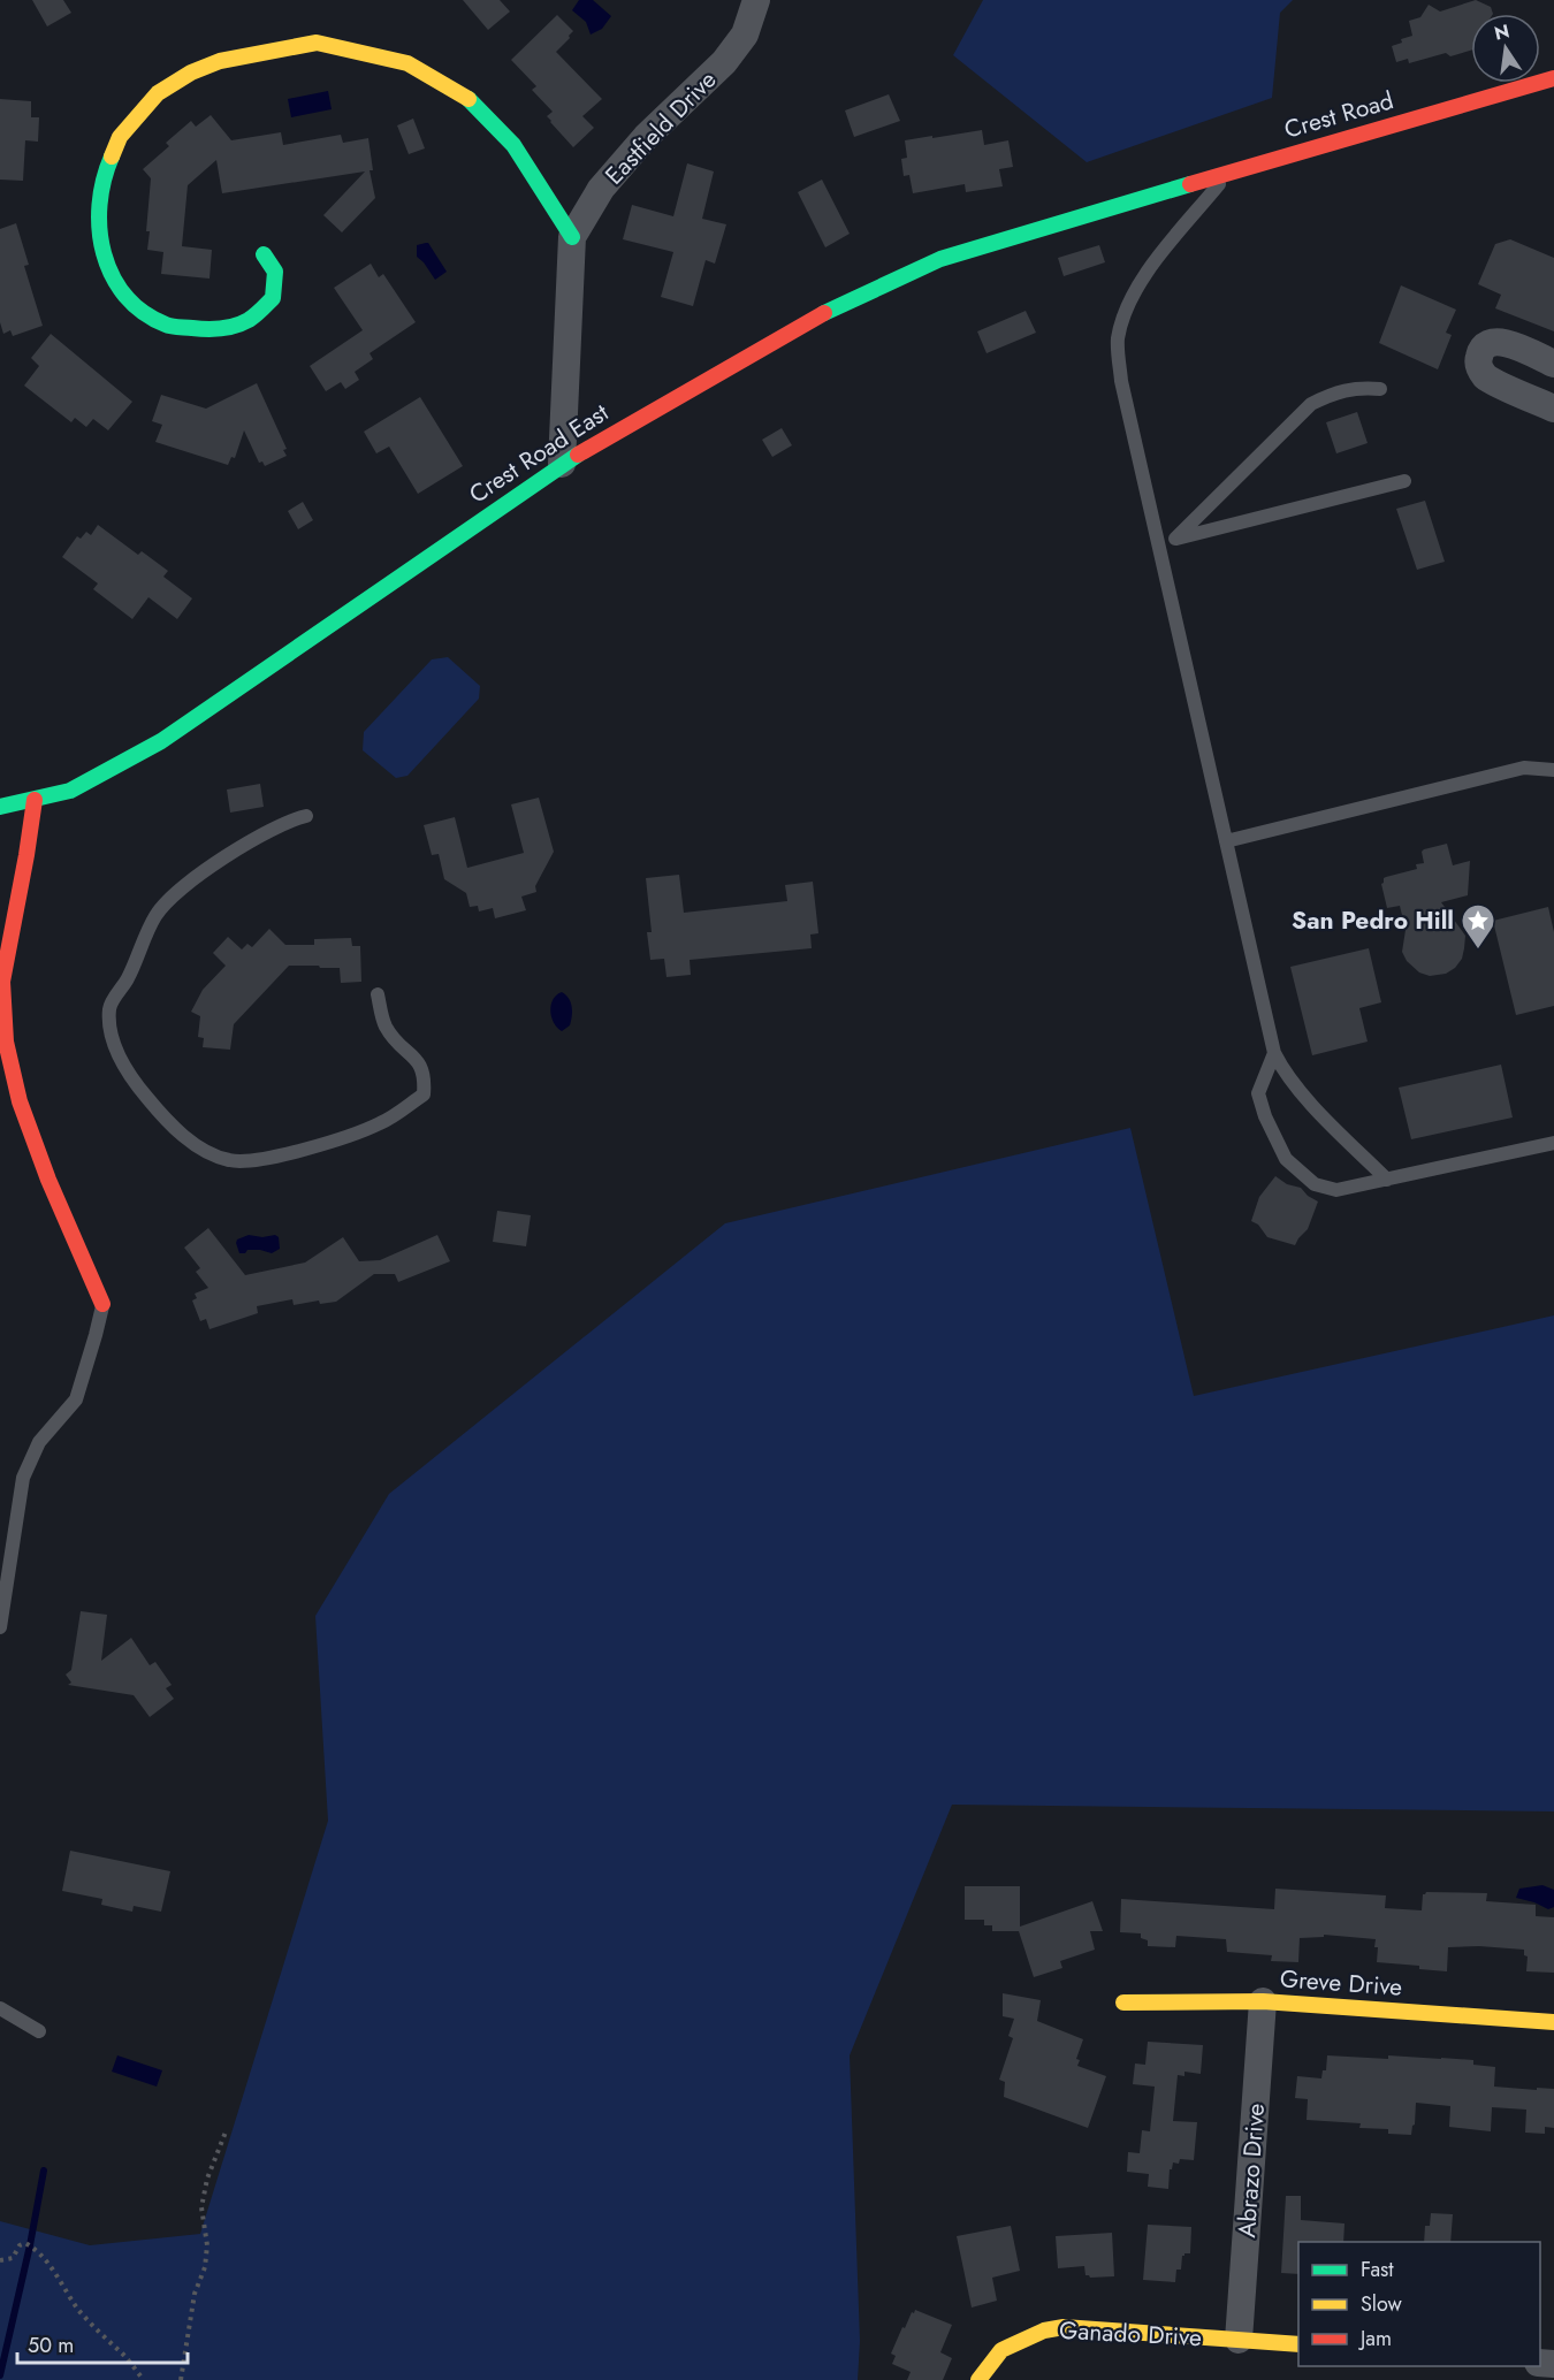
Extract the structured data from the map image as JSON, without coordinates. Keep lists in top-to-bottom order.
{
  "streets": {
    "street": [
      "Crest Road",
      "Eastfield Drive",
      "Crest Road East",
      "Greve Drive",
      "Abrazo Drive",
      "Ganado Drive"
    ]
  },
  "crossings": [
    ["Crest Road", "Crest Road East"],
    ["Eastfield Drive", "Crest Road East"],
    ["Greve Drive", "Abrazo Drive"],
    ["Abrazo Drive", "Ganado Drive"]
  ],
  "places": {
    "place": ["San Pedro Hill"]
  },
  "legend": ["Fast", "Slow", "Jam"],
  "scale_bar": "50 m",
  "north": "top"
}
